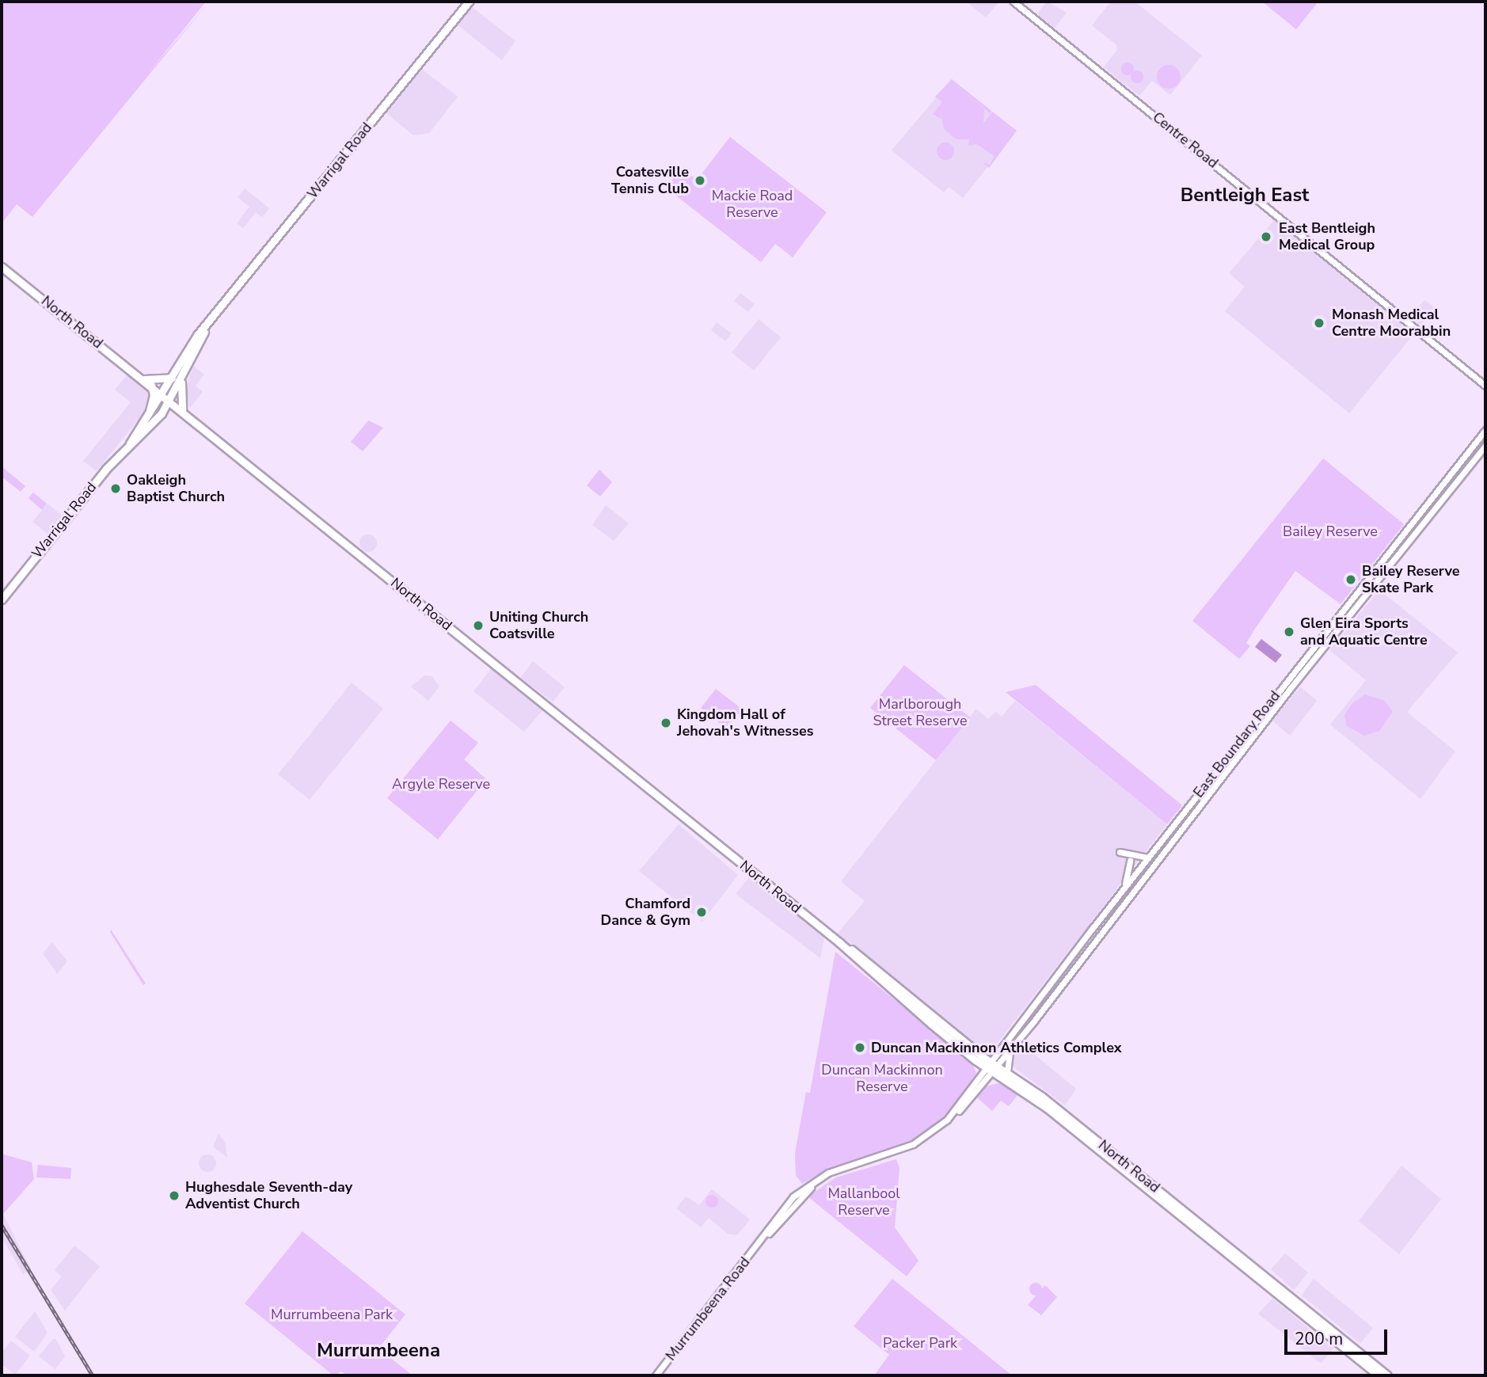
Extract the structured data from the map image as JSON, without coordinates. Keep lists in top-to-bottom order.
{
  "streets": {
    "highway": ["Warrigal Road", "North Road"],
    "main road": ["Centre Road", "East Boundary Road", "Murrumbeena Road"]
  },
  "crossings": [
    ["Warrigal Road", "North Road"],
    ["North Road", "East Boundary Road"],
    ["North Road", "Murrumbeena Road"],
    ["East Boundary Road", "Murrumbeena Road"]
  ],
  "districts": ["Bentleigh East", "Murrumbeena"],
  "parks": [
    "Mackie Road Reserve",
    "Bailey Reserve",
    "Marlborough Street Reserve",
    "Argyle Reserve",
    "Duncan Mackinnon Reserve",
    "Mallanbool Reserve",
    "Murrumbeena Park",
    "Packer Park"
  ],
  "places": [
    "Coatesville Tennis Club",
    "East Bentleigh Medical Group",
    "Monash Medical Centre Moorabbin",
    "Oakleigh Baptist Church",
    "Bailey Reserve Skate Park",
    "Uniting Church Coatsville",
    "Glen Eira Sports and Aquatic Centre",
    "Kingdom Hall of Jehovah's Witnesses",
    "Chamford Dance & Gym",
    "Duncan Mackinnon Athletics Complex",
    "Hughesdale Seventh-day Adventist Church"
  ],
  "scale_bar": "200 m"
}
